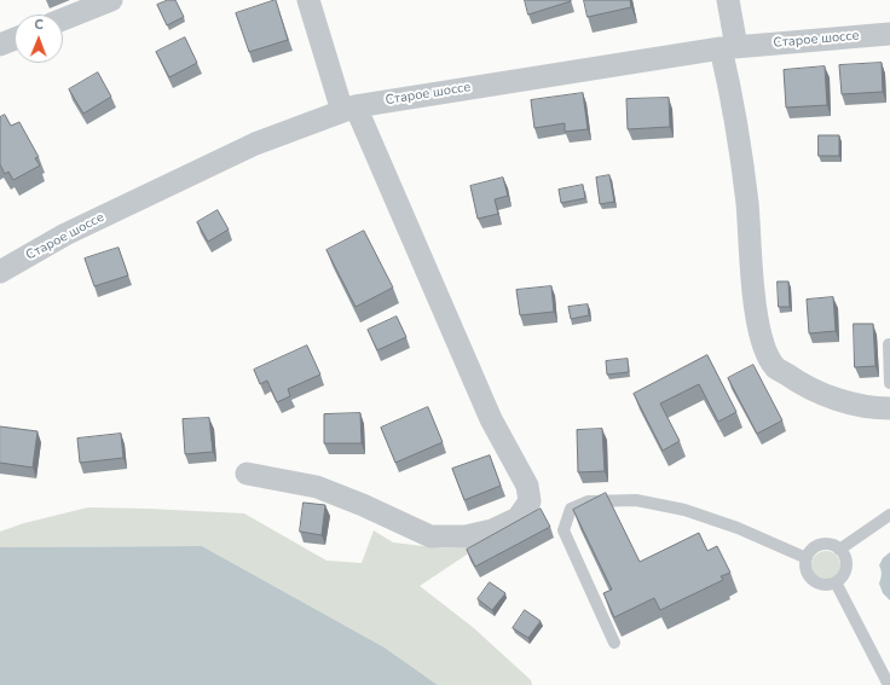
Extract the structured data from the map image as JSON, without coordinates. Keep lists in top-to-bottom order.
{
  "streets": {
    "street": ["Старое шоссе"]
  },
  "north": "top"
}
